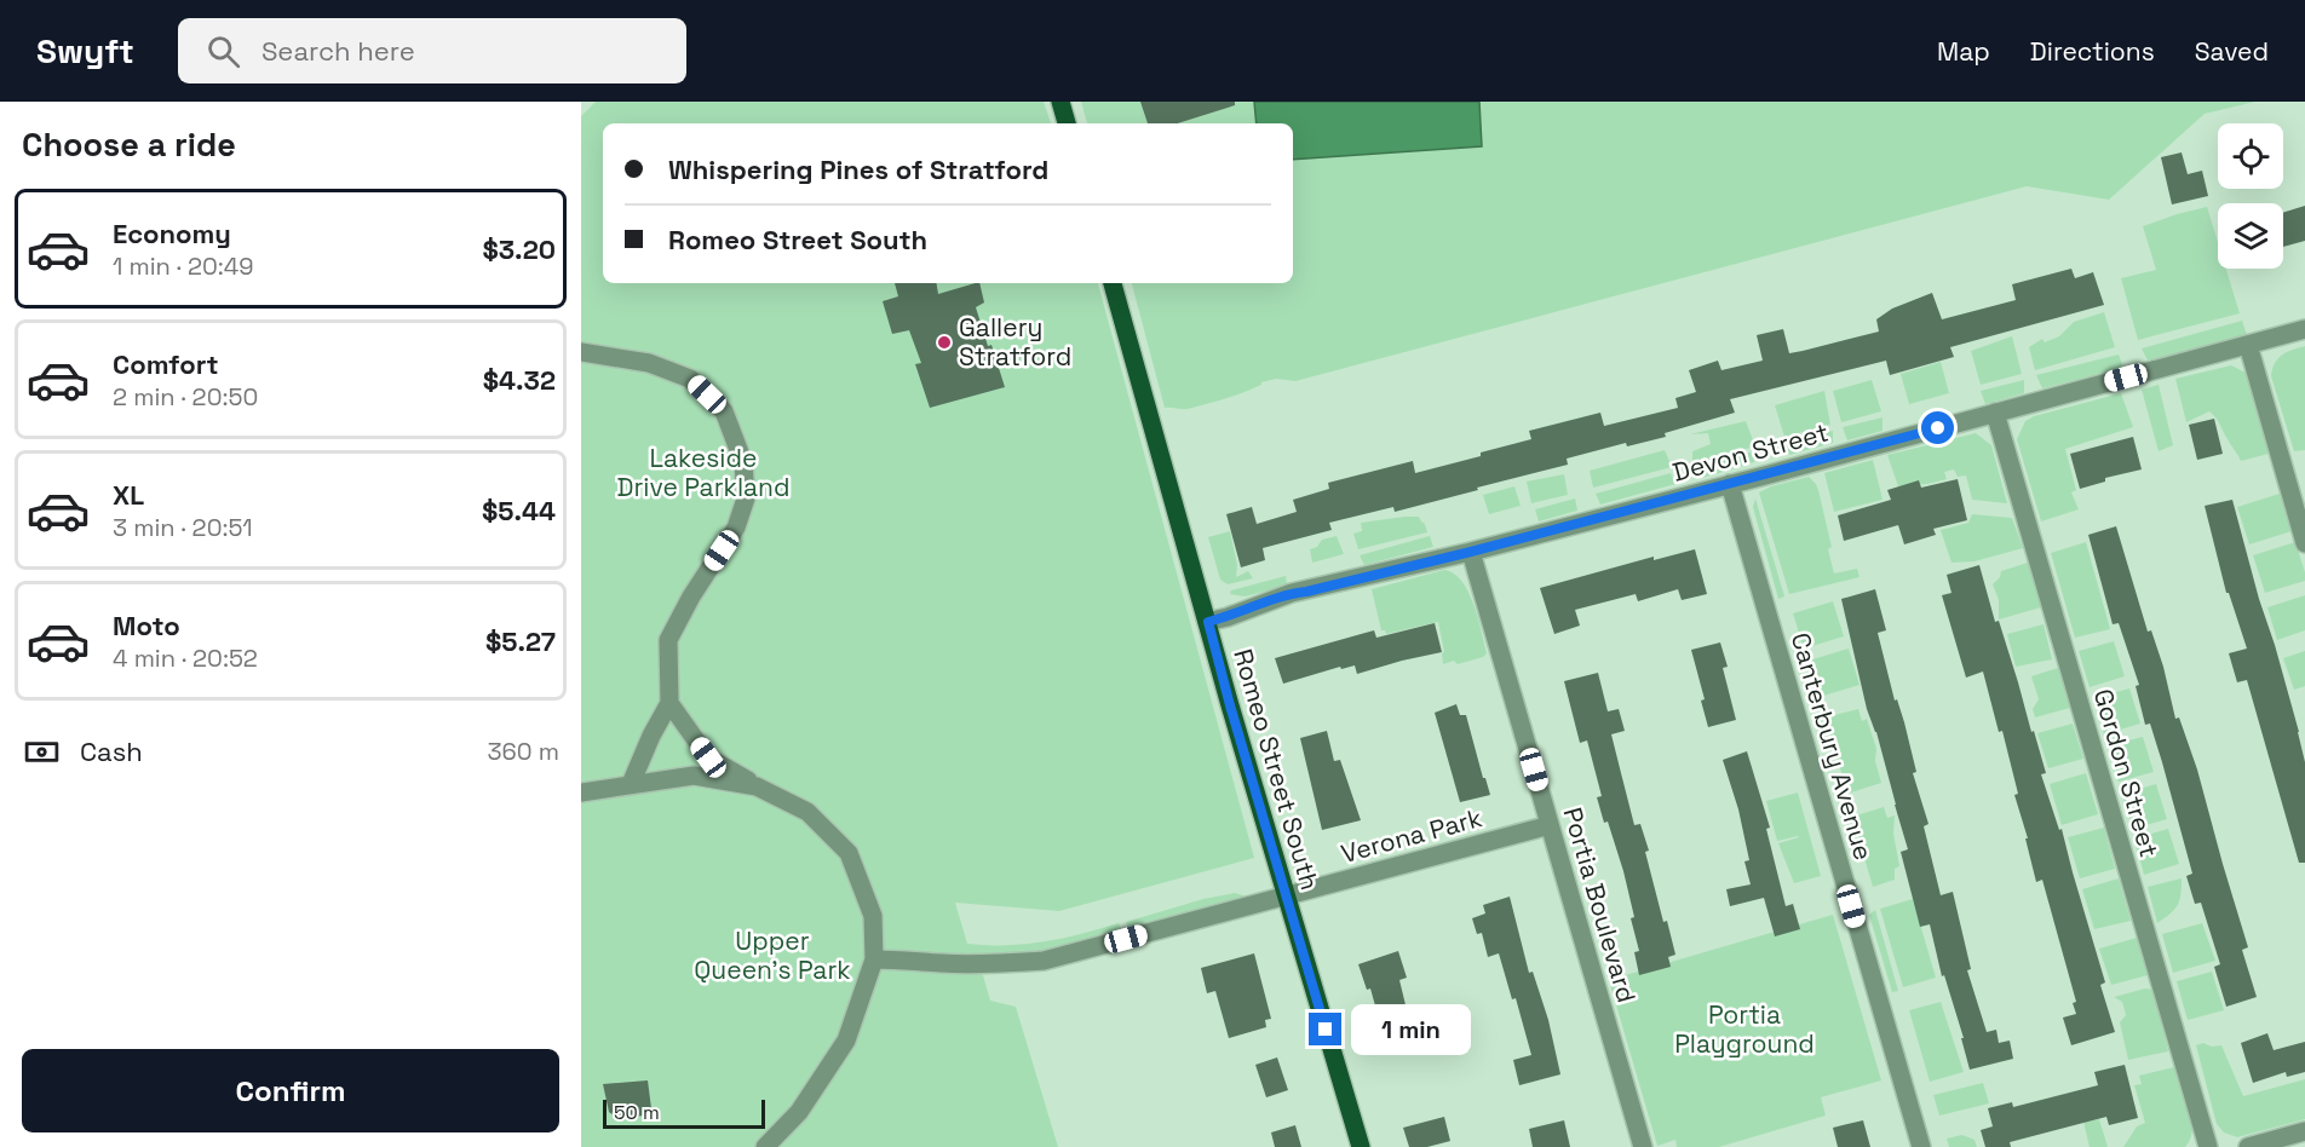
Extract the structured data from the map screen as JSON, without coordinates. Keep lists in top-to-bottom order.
{
  "streets": {
    "main road": ["Romeo Street South"],
    "street": [
      "Devon Street",
      "Canterbury Avenue",
      "Gordon Street",
      "Verona Park",
      "Portia Boulevard"
    ]
  },
  "crossings": [
    ["Devon Street", "Canterbury Avenue"],
    ["Devon Street", "Romeo Street South"],
    ["Devon Street", "Gordon Street"],
    ["Devon Street", "Portia Boulevard"],
    ["Romeo Street South", "Verona Park"],
    ["Verona Park", "Portia Boulevard"]
  ],
  "parks": ["Lakeside Drive Parkland", "Upper Queen's Park", "Portia Playground"],
  "places": ["Gallery Stratford"],
  "scale_bar": "50 m",
  "page": {
    "header": "Swyft",
    "search": "Search here",
    "nav": ["Map", "Directions", "Saved"],
    "heading": "Choose a ride",
    "banner": ["Whispering Pines of Stratford", "Romeo Street South"],
    "list": [
      {
        "name": "Economy",
        "note": "1 min · 20:49",
        "value": "$3.20"
      },
      {
        "name": "Comfort",
        "note": "2 min · 20:50",
        "value": "$4.32"
      },
      {
        "name": "XL",
        "note": "3 min · 20:51",
        "value": "$5.44"
      },
      {
        "name": "Moto",
        "note": "4 min · 20:52",
        "value": "$5.27"
      }
    ],
    "pay": ["Cash", "360 m"],
    "bubble": "1 min",
    "buttons": "Confirm",
    "scale": "50 m"
  }
}
